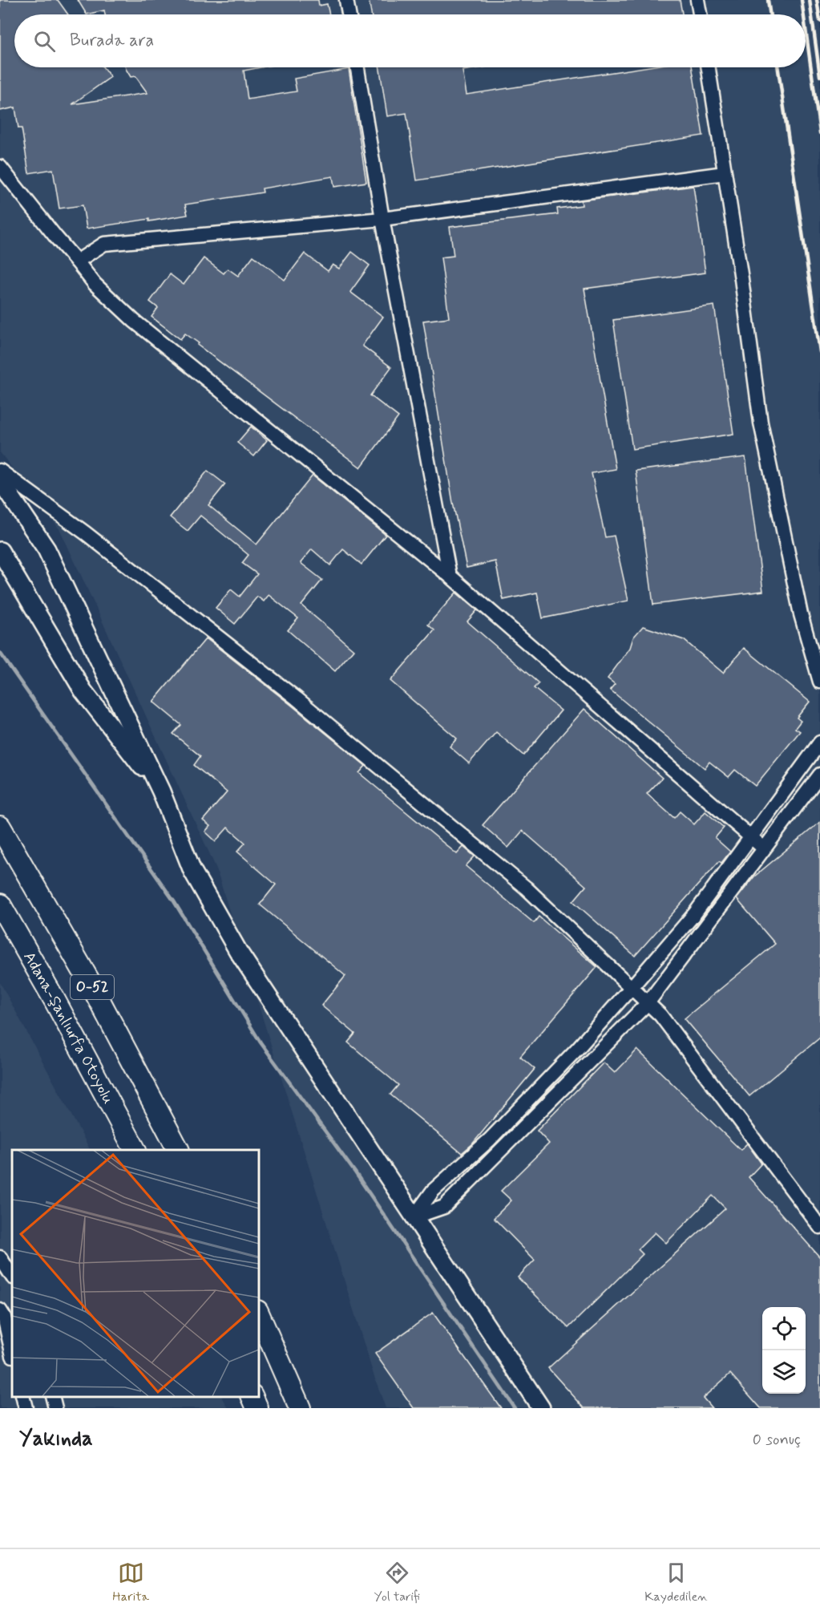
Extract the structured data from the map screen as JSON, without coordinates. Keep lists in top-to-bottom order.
{
  "streets": {
    "highway": ["O-52", "Adana-Şanlıurfa Otoyolu"]
  },
  "page": {
    "search": "Burada ara",
    "heading": ["Yakında", "0 sonuç"],
    "nav": ["Harita", "Yol tarifi", "Kaydedilen"]
  }
}
